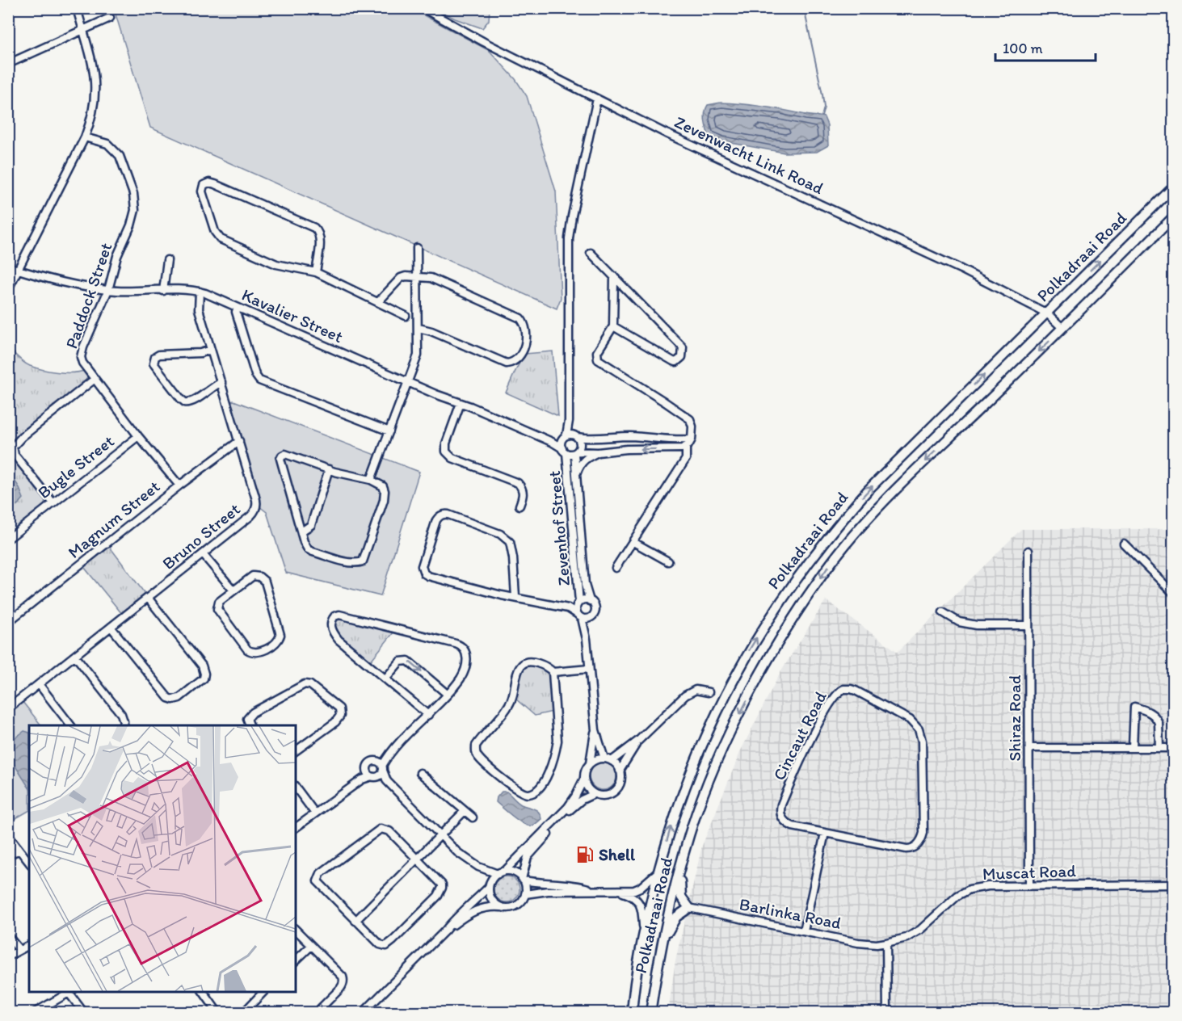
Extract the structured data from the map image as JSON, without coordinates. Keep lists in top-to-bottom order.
{
  "streets": {
    "main road": ["Polkadraai Road"],
    "street": [
      "Zevenwacht Link Road",
      "Paddock Street",
      "Kavalier Street",
      "Bugle Street",
      "Magnum Street",
      "Zevenhof Street",
      "Bruno Street",
      "Shiraz Road",
      "Cincaut Road",
      "Muscat Road",
      "Barlinka Road"
    ]
  },
  "crossings": [
    ["Zevenwacht Link Road", "Polkadraai Road"],
    ["Paddock Street", "Kavalier Street"],
    ["Paddock Street", "Bugle Street"],
    ["Paddock Street", "Magnum Street"],
    ["Kavalier Street", "Zevenhof Street"],
    ["Kavalier Street", "Bruno Street"],
    ["Magnum Street", "Bruno Street"],
    ["Shiraz Road", "Muscat Road"],
    ["Muscat Road", "Barlinka Road"]
  ],
  "places": {
    "fuel station": ["Shell"]
  },
  "scale_bar": "100 m"
}
